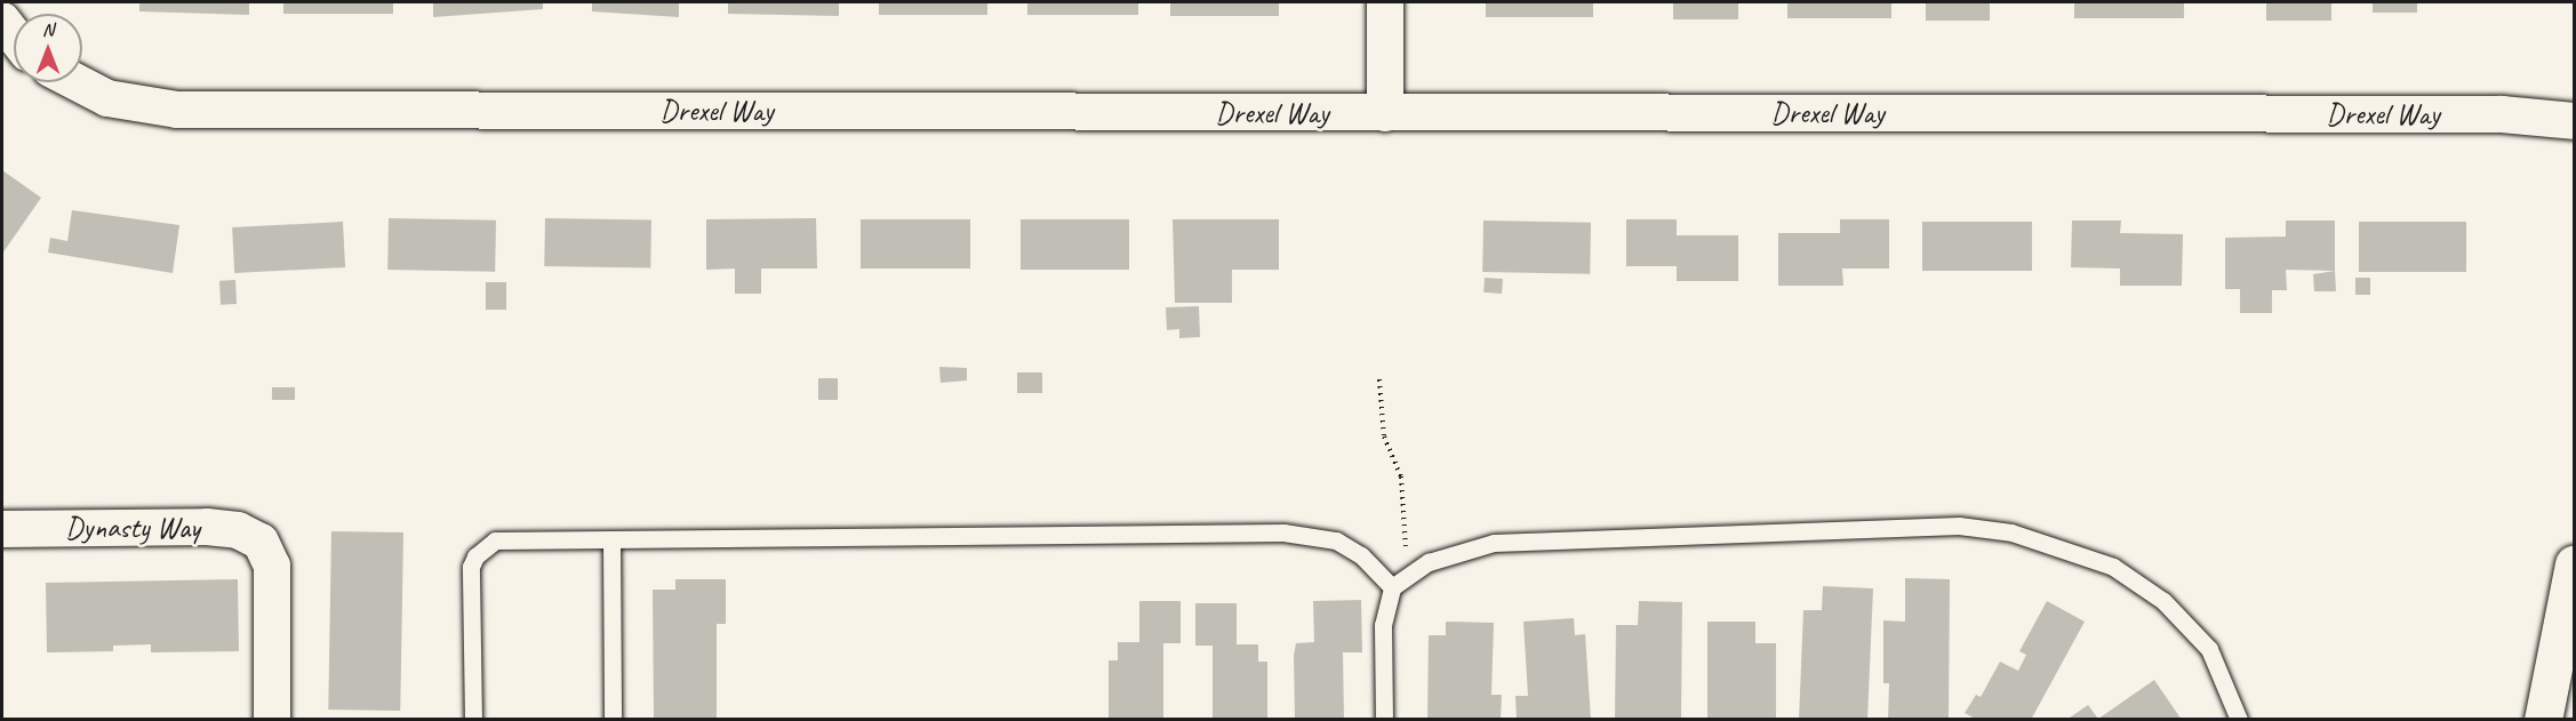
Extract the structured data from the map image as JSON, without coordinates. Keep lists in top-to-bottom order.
{
  "streets": {
    "street": ["Drexel Way", "Dynasty Way"]
  },
  "north": "top"
}
